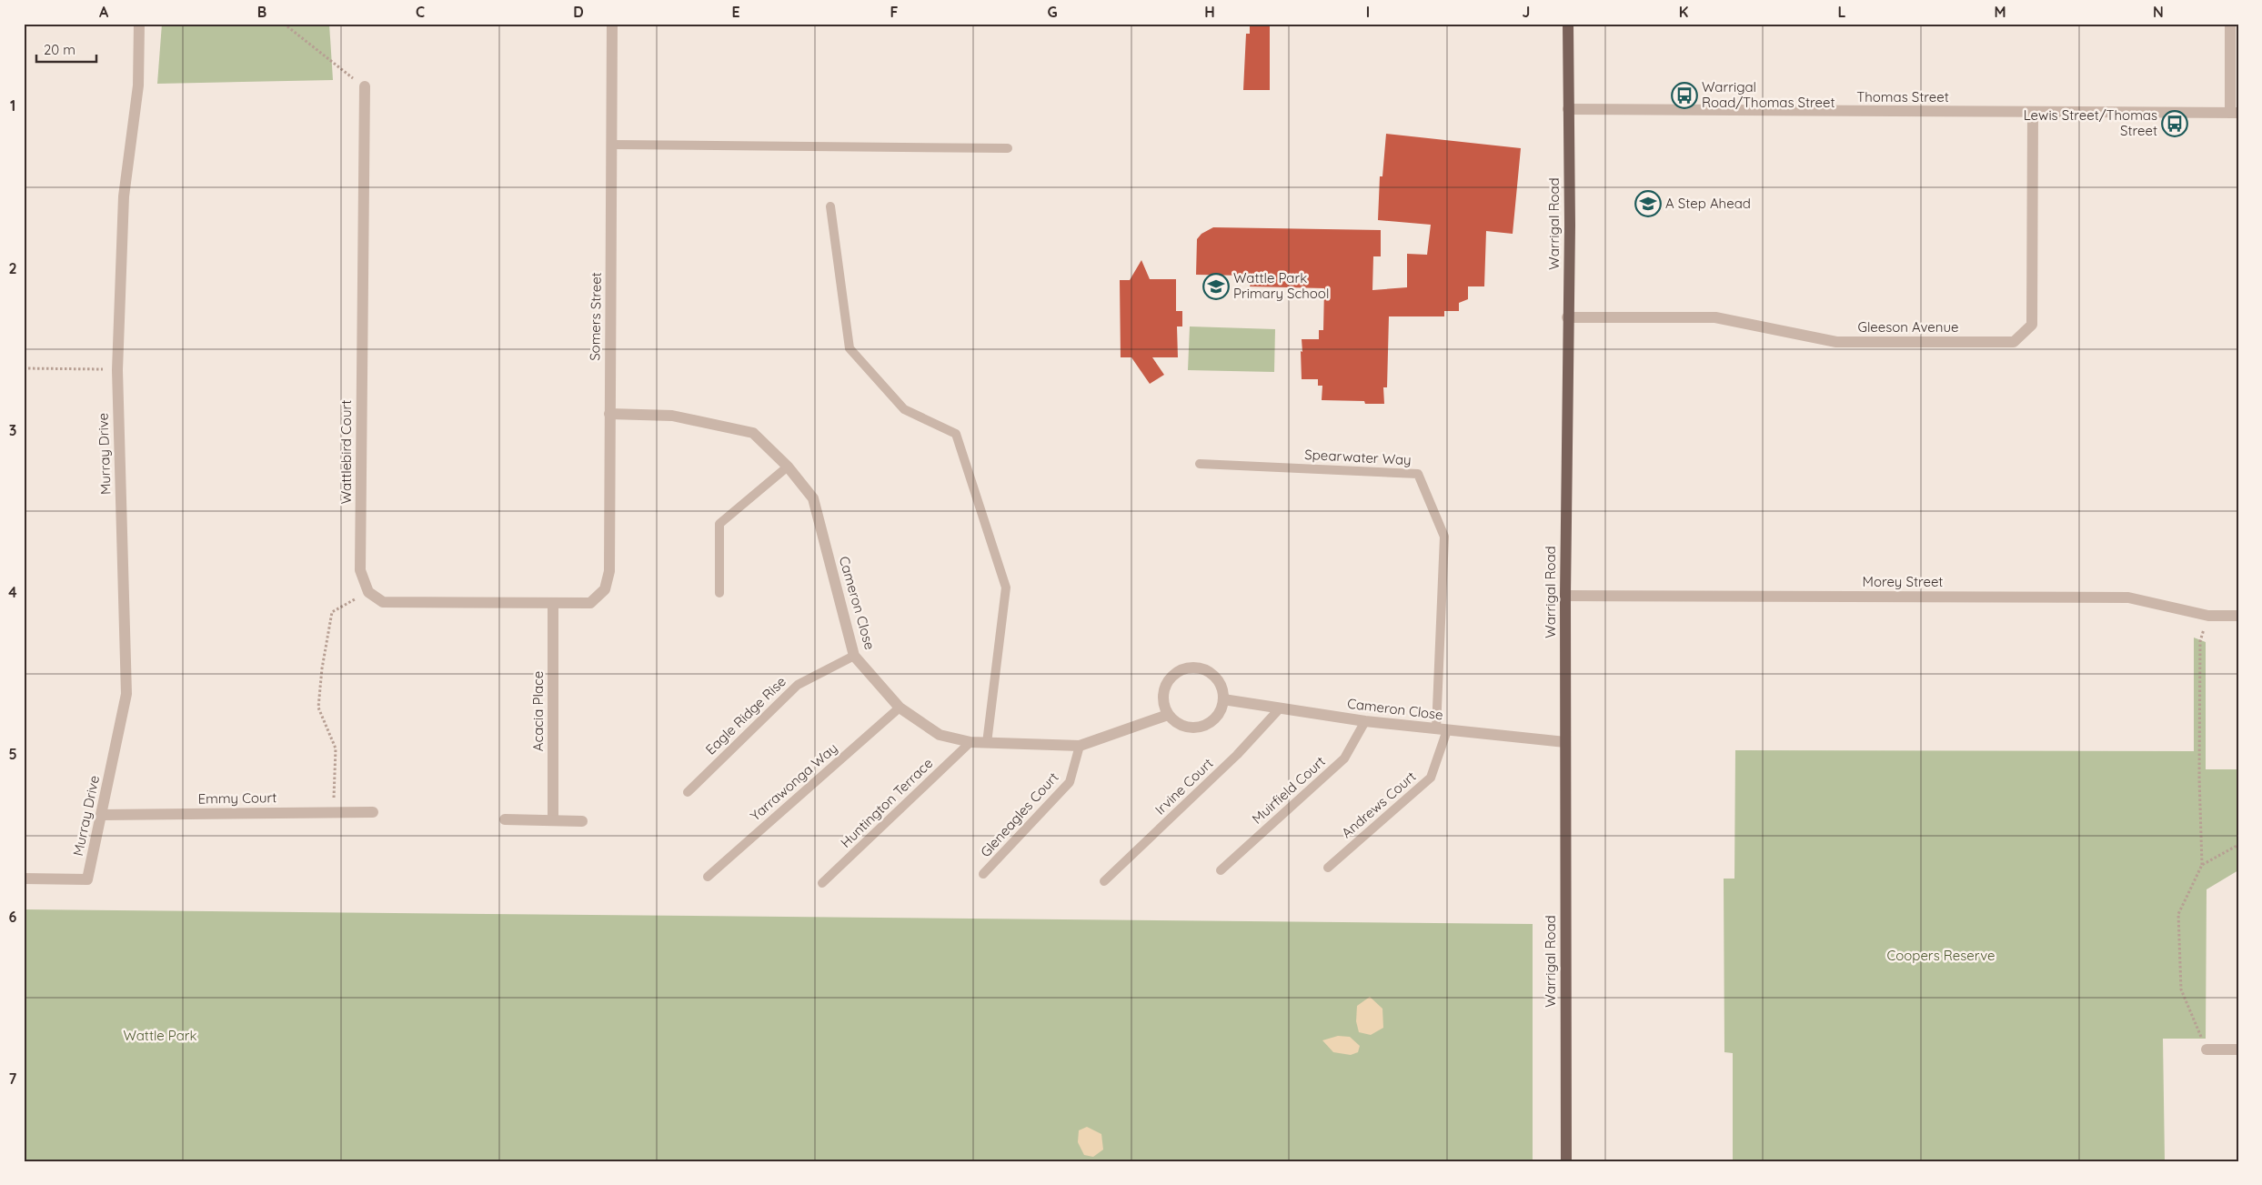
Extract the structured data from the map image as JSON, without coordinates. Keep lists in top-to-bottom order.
{
  "streets": {
    "main road": ["Warrigal Road"],
    "street": [
      "Thomas Street",
      "Somers Street",
      "Gleeson Avenue",
      "Wattlebird Court",
      "Murray Drive",
      "Morey Street",
      "Cameron Close",
      "Acacia Place",
      "Emmy Court"
    ],
    "lane": [
      "Spearwater Way",
      "Eagle Ridge Rise",
      "Yarrawonga Way",
      "Irvine Court",
      "Muirfield Court",
      "Huntington Terrace",
      "Andrews Court",
      "Gleneagles Court"
    ]
  },
  "crossings": [
    ["Thomas Street", "Warrigal Road"],
    ["Thomas Street", "Gleeson Avenue"],
    ["Warrigal Road", "Gleeson Avenue"],
    ["Warrigal Road", "Morey Street"],
    ["Warrigal Road", "Cameron Close"],
    ["Somers Street", "Cameron Close"],
    ["Somers Street", "Acacia Place"],
    ["Murray Drive", "Emmy Court"],
    ["Spearwater Way", "Cameron Close"],
    ["Spearwater Way", "Andrews Court"],
    ["Cameron Close", "Eagle Ridge Rise"],
    ["Cameron Close", "Yarrawonga Way"],
    ["Cameron Close", "Irvine Court"],
    ["Cameron Close", "Muirfield Court"],
    ["Cameron Close", "Huntington Terrace"],
    ["Cameron Close", "Andrews Court"],
    ["Cameron Close", "Gleneagles Court"]
  ],
  "parks": ["Coopers Reserve", "Wattle Park"],
  "places": {
    "bus stop": ["Warrigal Road/Thomas Street", "Lewis Street/Thomas Street"],
    "school or university": ["A Step Ahead", "Wattle Park Primary School"]
  },
  "scale_bar": "20 m",
  "grid": {
    "columns": [
      "A",
      "B",
      "C",
      "D",
      "E",
      "F",
      "G",
      "H",
      "I",
      "J",
      "K",
      "L",
      "M",
      "N"
    ],
    "rows": [
      "1",
      "2",
      "3",
      "4",
      "5",
      "6",
      "7"
    ]
  }
}
